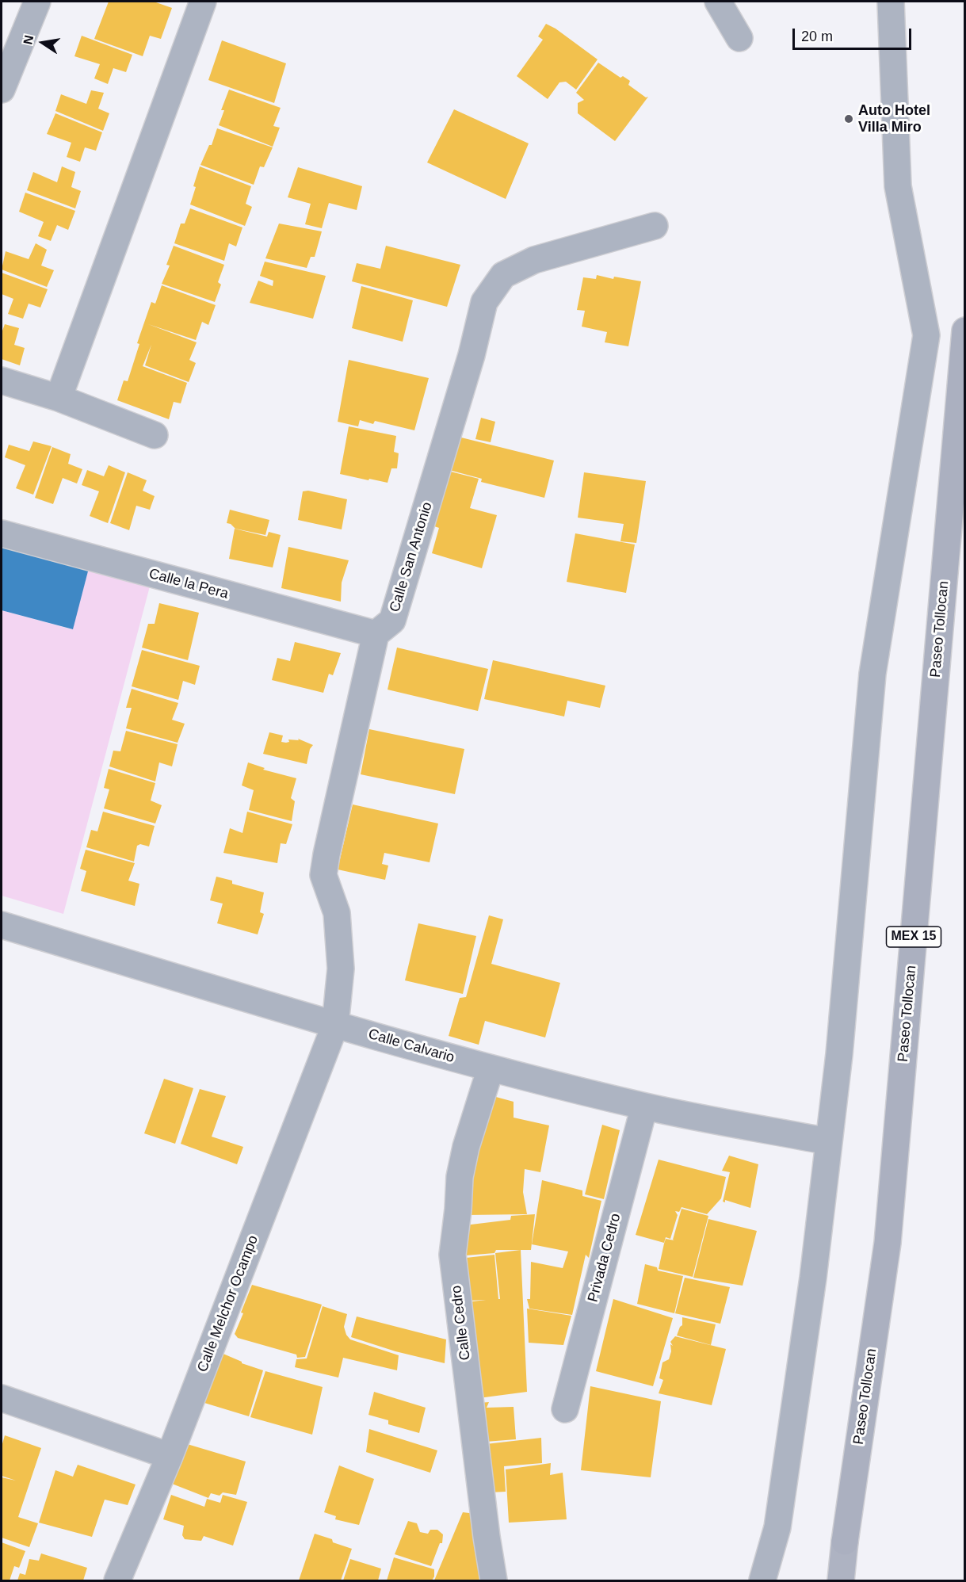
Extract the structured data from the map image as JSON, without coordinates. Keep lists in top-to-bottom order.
{
  "streets": {
    "highway": ["Paseo Tollocan", "MEX 15"],
    "street": [
      "Calle San Antonio",
      "Calle la Pera",
      "Calle Calvario",
      "Privada Cedro",
      "Calle Melchor Ocampo",
      "Calle Cedro"
    ]
  },
  "crossings": [
    ["Calle San Antonio", "Calle la Pera"],
    ["Calle Calvario", "Privada Cedro"],
    ["Calle Calvario", "Calle Melchor Ocampo"],
    ["Calle Calvario", "Calle Cedro"]
  ],
  "places": ["Auto Hotel Villa Miro"],
  "scale_bar": "20 m",
  "north": "left"
}
